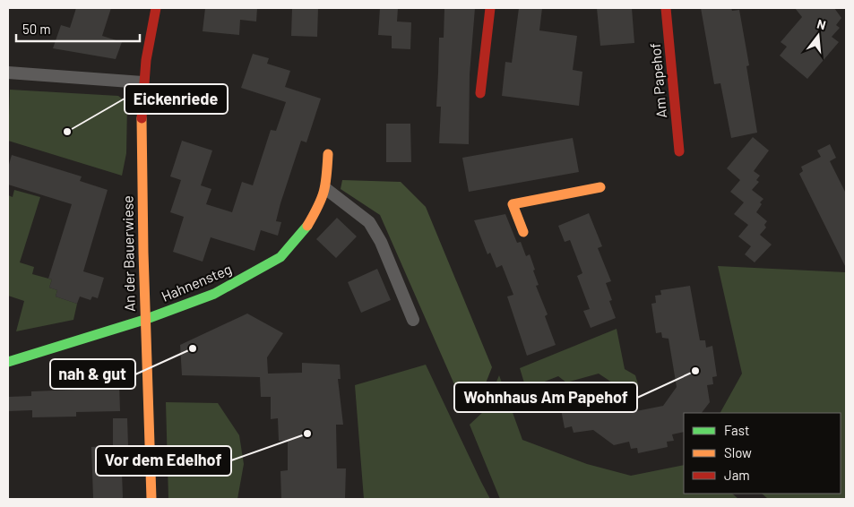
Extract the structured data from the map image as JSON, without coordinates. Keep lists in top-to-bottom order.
{
  "streets": {
    "street": ["Am Papehof", "An der Bauerwiese", "Hahnensteg"]
  },
  "crossings": [
    ["An der Bauerwiese", "Hahnensteg"]
  ],
  "places": [
    "Eickenriede",
    "nah & gut",
    "Wohnhaus Am Papehof",
    "Vor dem Edelhof"
  ],
  "legend": ["Fast", "Slow", "Jam"],
  "scale_bar": "50 m",
  "north": "top"
}
